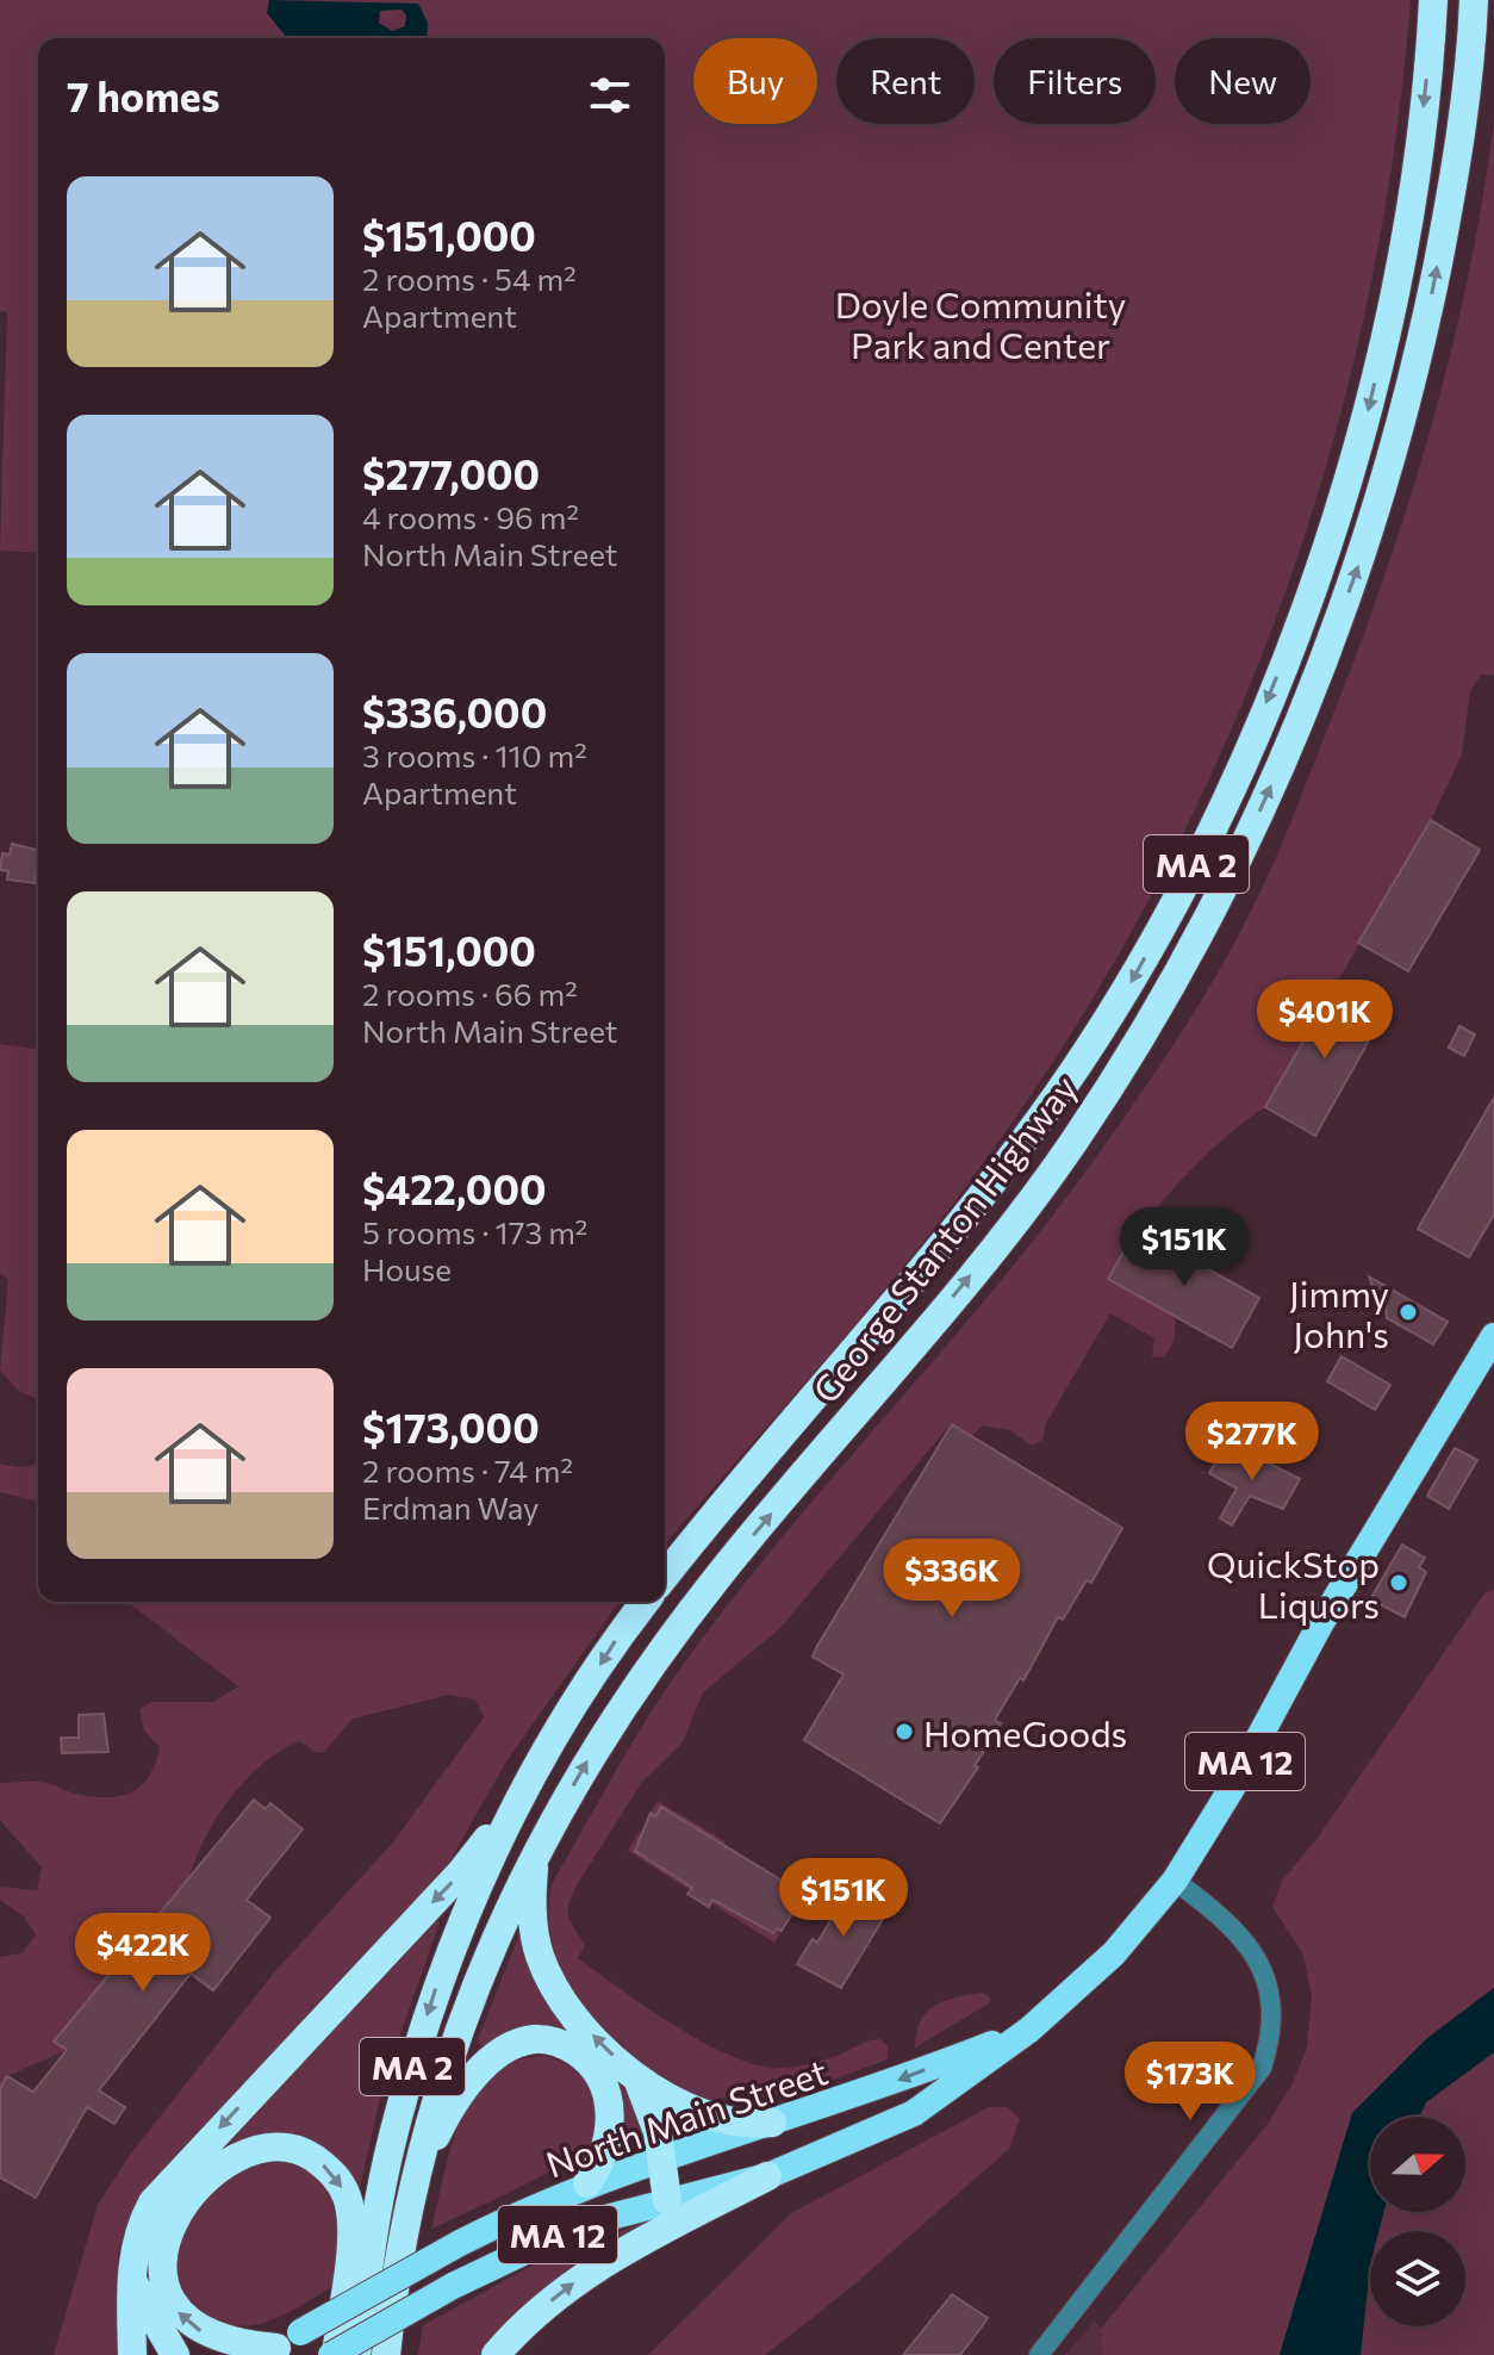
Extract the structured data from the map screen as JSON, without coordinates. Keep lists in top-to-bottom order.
{
  "streets": {
    "highway": [
      "MA 2",
      "George Stanton Highway",
      "MA 12",
      "North Main Street"
    ]
  },
  "parks": ["Doyle Community Park and Center"],
  "places": ["Jimmy John's", "QuickStop Liquors", "HomeGoods"],
  "north": "right",
  "page": {
    "chip": [
      "Buy",
      "Rent",
      "Filters",
      "New"
    ],
    "heading": "7 homes",
    "list": [
      {
        "name": "$151,000",
        "note": "2 rooms · 54 m² · Apartment"
      },
      {
        "name": "$277,000",
        "note": "4 rooms · 96 m² · North Main Street"
      },
      {
        "name": "$336,000",
        "note": "3 rooms · 110 m² · Apartment"
      },
      {
        "name": "$151,000",
        "note": "2 rooms · 66 m² · North Main Street"
      },
      {
        "name": "$422,000",
        "note": "5 rooms · 173 m² · House"
      },
      {
        "name": "$173,000",
        "note": "2 rooms · 74 m² · Erdman Way"
      }
    ],
    "price": [
      "$401K",
      "$151K",
      "$277K",
      "$336K",
      "$151K",
      "$422K",
      "$173K"
    ]
  }
}
